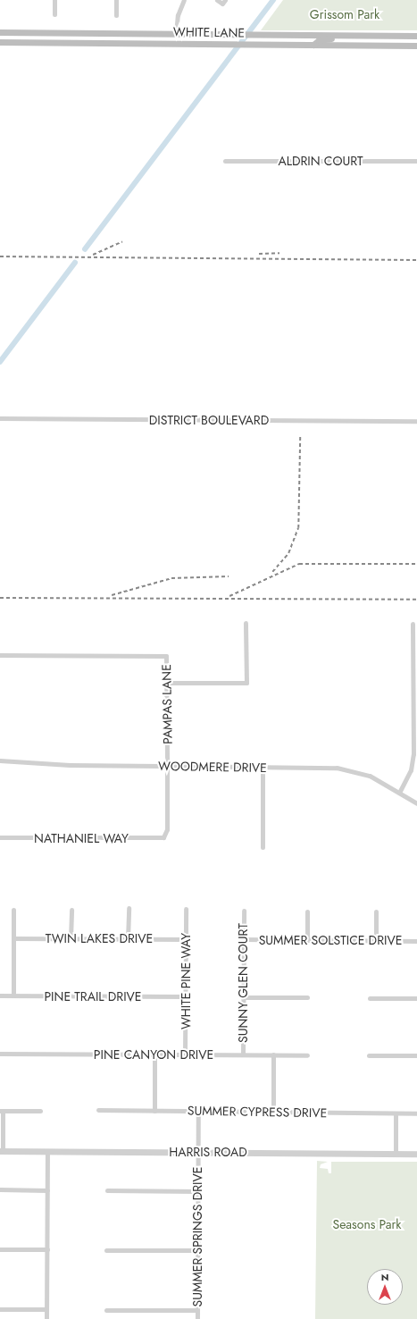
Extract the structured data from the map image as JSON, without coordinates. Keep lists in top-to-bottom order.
{
  "streets": {
    "main road": ["WHITE LANE"],
    "street": [
      "ALDRIN COURT",
      "DISTRICT BOULEVARD",
      "PAMPAS LANE",
      "WOODMERE DRIVE",
      "NATHANIEL WAY",
      "TWIN LAKES DRIVE",
      "SUMMER SOLSTICE DRIVE",
      "WHITE PINE WAY",
      "SUNNY GLEN COURT",
      "PINE TRAIL DRIVE",
      "PINE CANYON DRIVE",
      "SUMMER CYPRESS DRIVE",
      "HARRIS ROAD",
      "SUMMER SPRINGS DRIVE"
    ]
  },
  "crossings": [
    ["PAMPAS LANE", "WOODMERE DRIVE"],
    ["PAMPAS LANE", "NATHANIEL WAY"],
    ["TWIN LAKES DRIVE", "WHITE PINE WAY"],
    ["SUMMER SOLSTICE DRIVE", "SUNNY GLEN COURT"],
    ["WHITE PINE WAY", "PINE TRAIL DRIVE"],
    ["WHITE PINE WAY", "PINE CANYON DRIVE"],
    ["SUNNY GLEN COURT", "PINE CANYON DRIVE"],
    ["SUMMER CYPRESS DRIVE", "SUMMER SPRINGS DRIVE"],
    ["HARRIS ROAD", "SUMMER SPRINGS DRIVE"]
  ],
  "parks": ["Grissom Park", "Seasons Park"],
  "north": "top"
}
